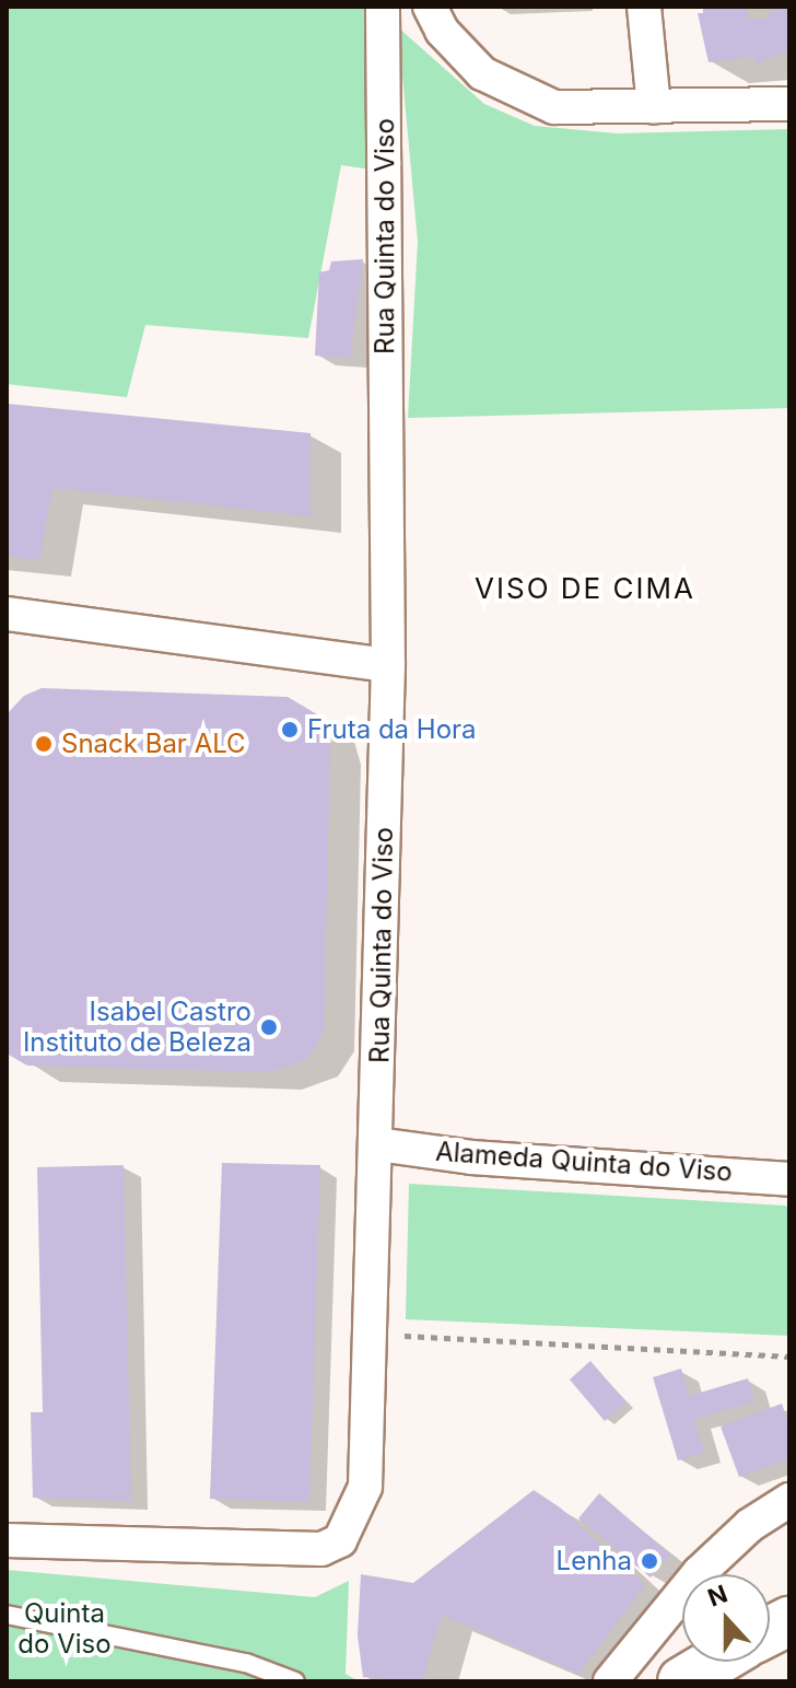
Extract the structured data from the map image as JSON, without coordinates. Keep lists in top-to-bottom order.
{
  "streets": {
    "street": ["Rua Quinta do Viso", "Alameda Quinta do Viso"]
  },
  "crossings": [
    ["Rua Quinta do Viso", "Alameda Quinta do Viso"]
  ],
  "districts": ["VISO DE CIMA"],
  "parks": ["Quinta do Viso"],
  "places": [
    "Fruta da Hora",
    "Snack Bar ALC",
    "Isabel Castro Instituto de Beleza",
    "Lenha"
  ],
  "north": "top"
}
